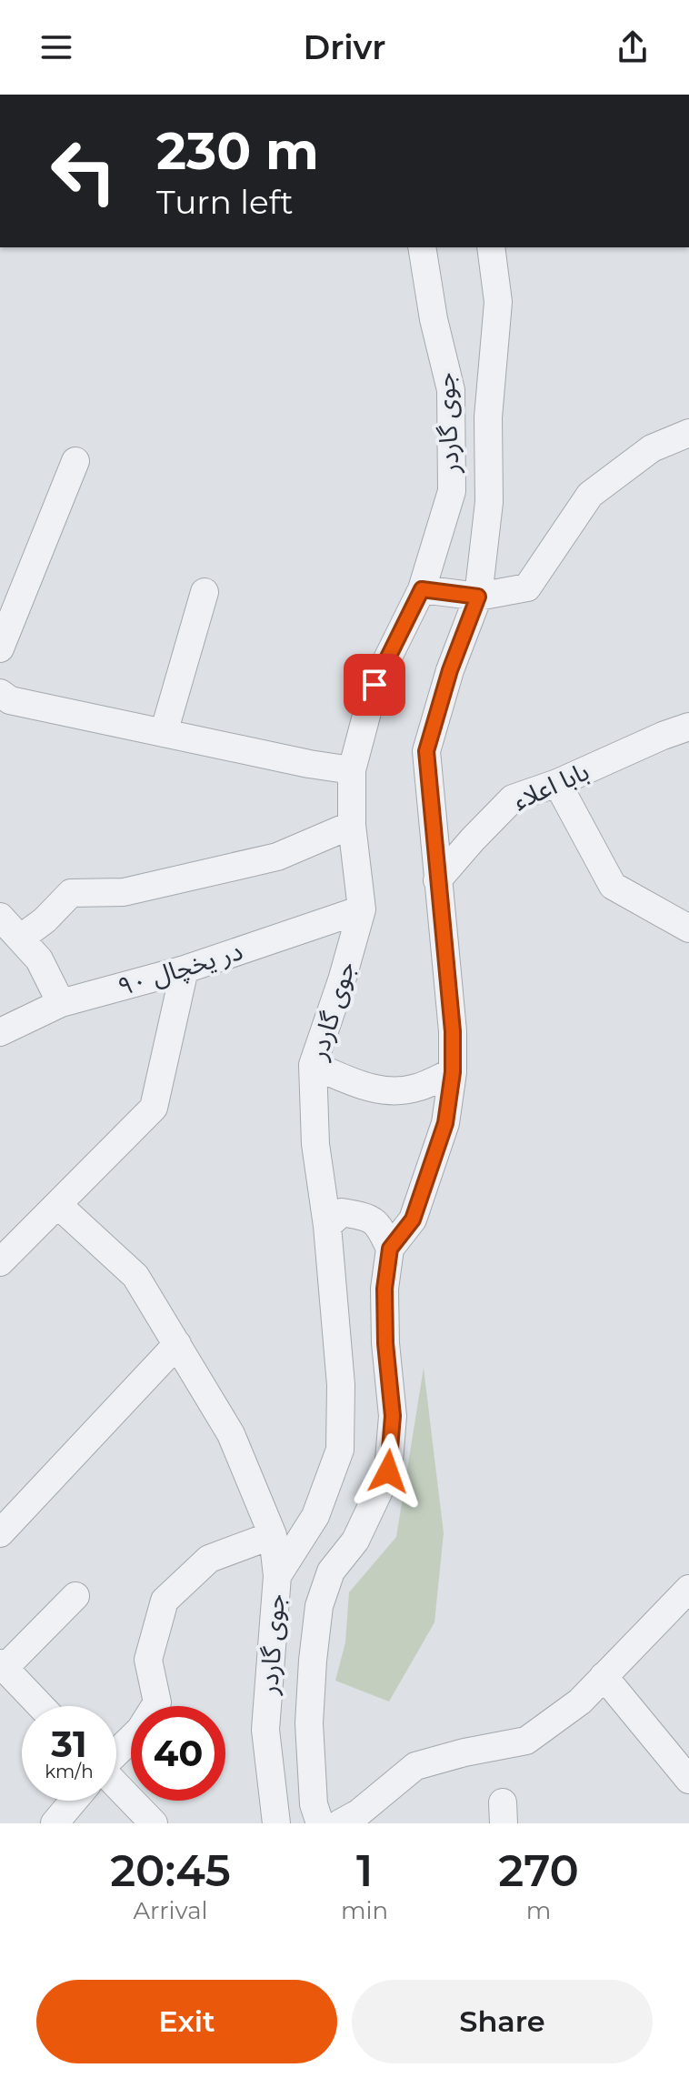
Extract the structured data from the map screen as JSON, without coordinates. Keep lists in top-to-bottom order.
{
  "streets": {
    "street": ["جوی گاردر", "بابا اعلاء", "در یخچال ۹۰"]
  },
  "crossings": [
    ["جوی گاردر", "بابا اعلاء"],
    ["جوی گاردر", "در یخچال ۹۰"]
  ],
  "page": {
    "header": "Drivr",
    "turn": ["230 m", "Turn left"],
    "speed": "31 km/h",
    "limit": "40",
    "eta": [
      "20:45",
      "Arrival",
      "1",
      "min",
      "270",
      "m"
    ],
    "buttons": ["Exit", "Share"]
  }
}
